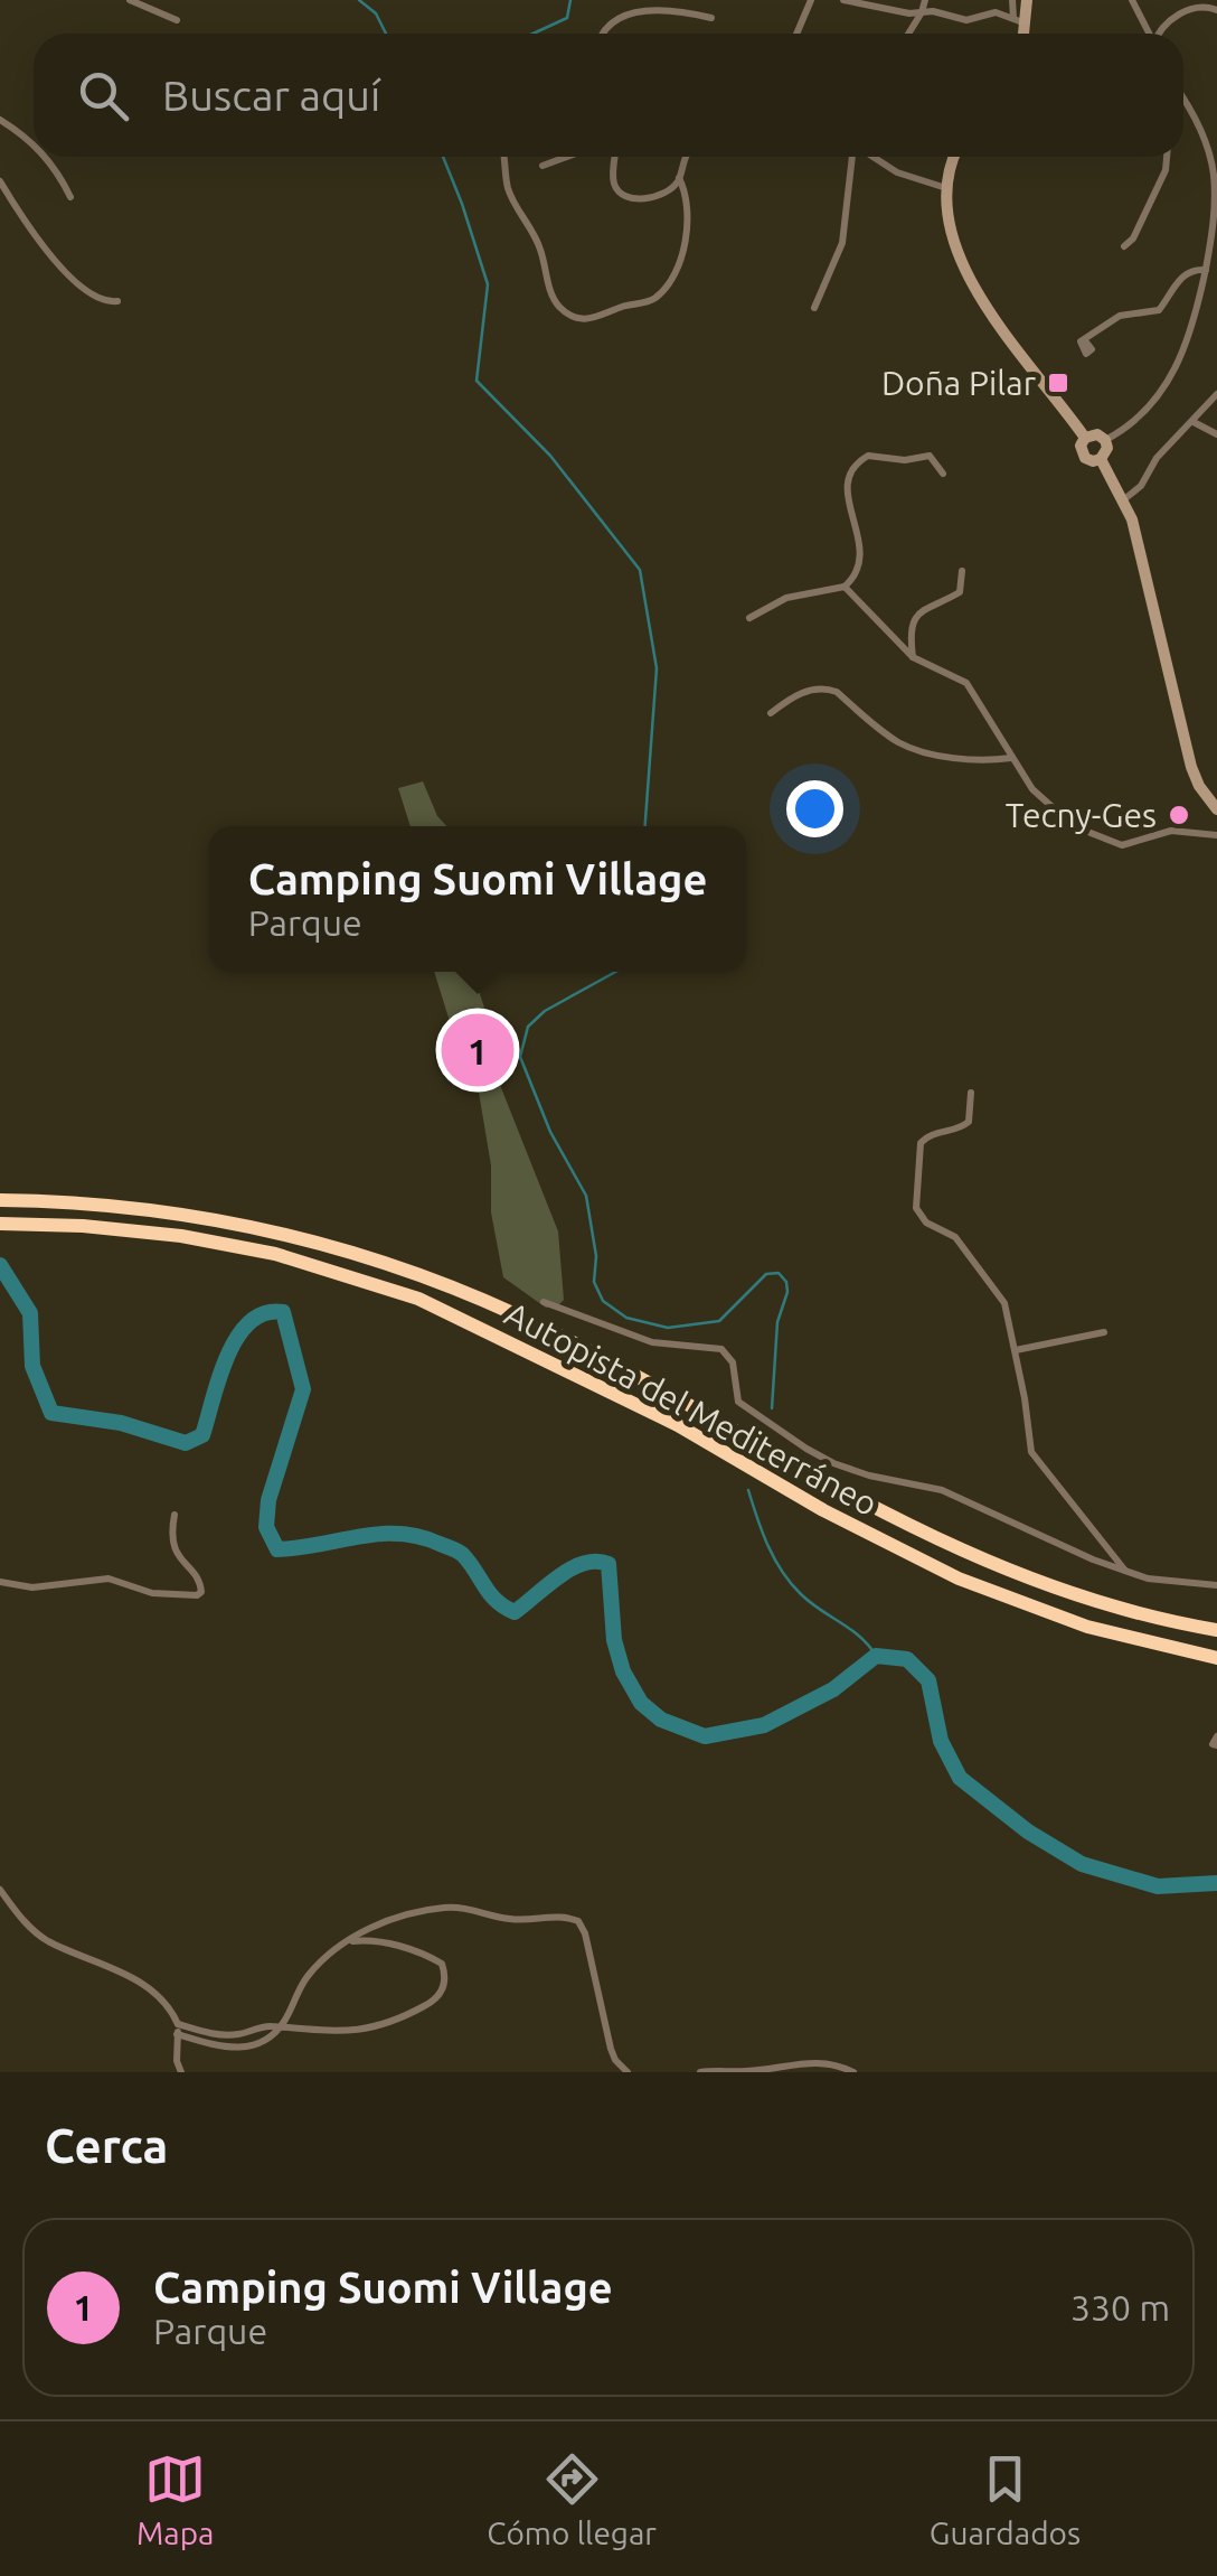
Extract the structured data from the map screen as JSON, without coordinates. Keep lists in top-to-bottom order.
{
  "streets": {
    "highway": ["Autopista del Mediterráneo"]
  },
  "places": {
    "transit": ["Doña Pilar"],
    "other": ["Tecny-Ges"]
  },
  "page": {
    "search": "Buscar aquí",
    "popup": ["Camping Suomi Village", "Parque"],
    "pins": "1",
    "heading": "Cerca",
    "list": [
      {
        "mark": "1",
        "name": "Camping Suomi Village",
        "note": "Parque",
        "value": "330 m"
      }
    ],
    "nav": ["Mapa", "Cómo llegar", "Guardados"]
  }
}
